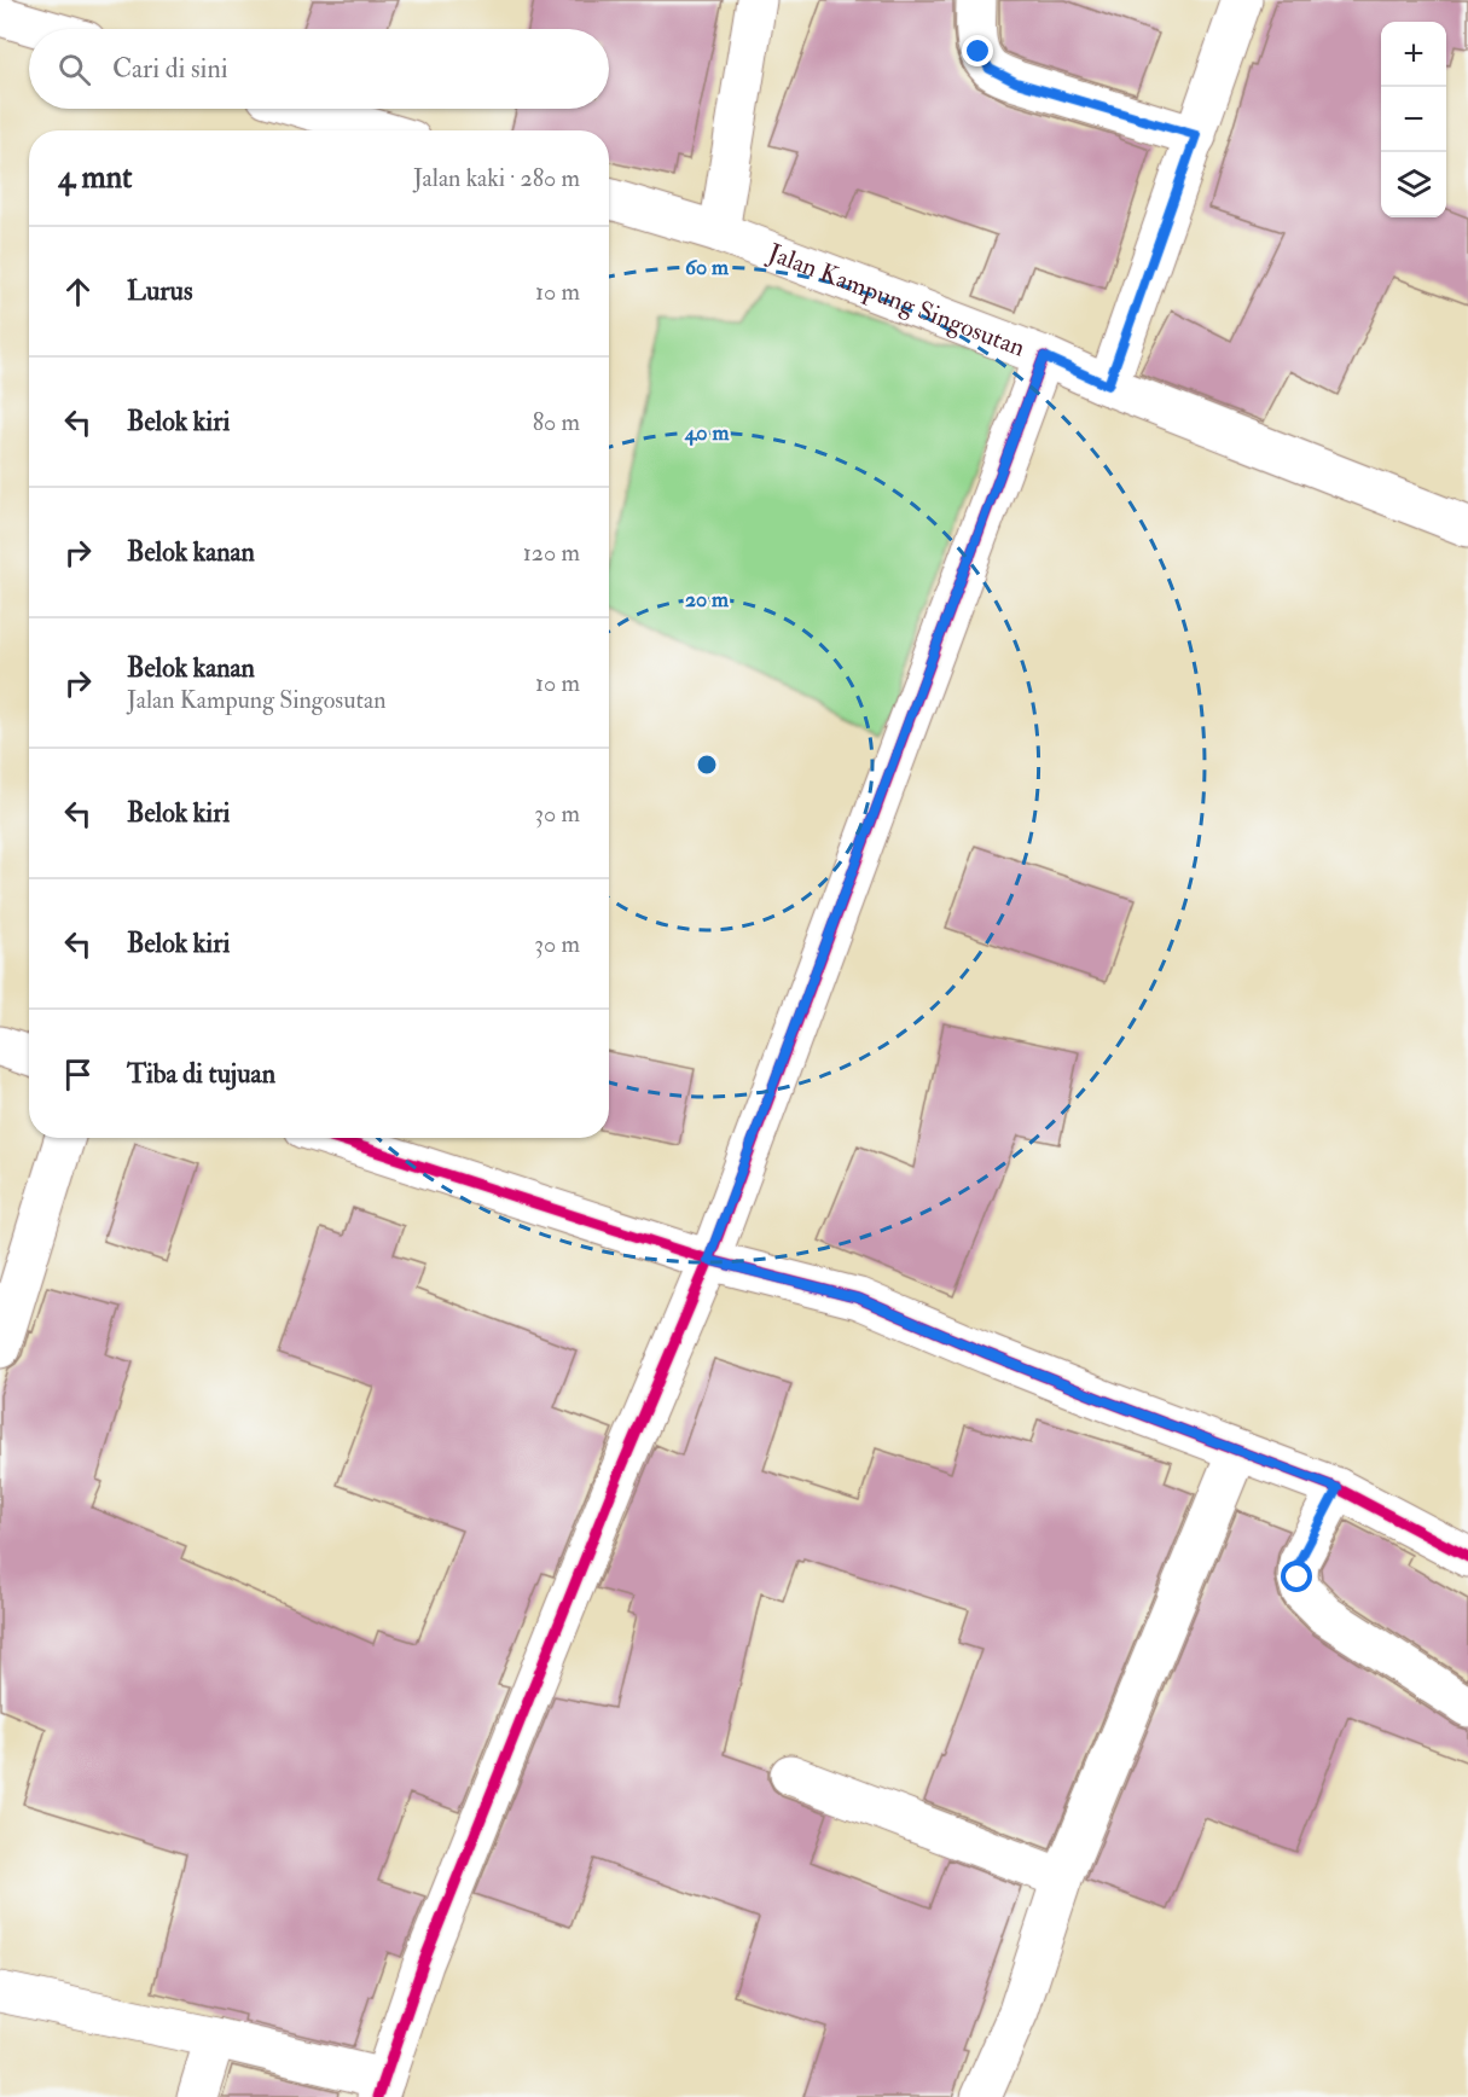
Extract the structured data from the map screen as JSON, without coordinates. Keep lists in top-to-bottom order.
{
  "streets": {
    "street": ["Jalan Kampung Singosutan"]
  },
  "page": {
    "map_buttons": ["+", "−"],
    "search": "Cari di sini",
    "heading": ["4 mnt", "Jalan kaki · 280 m"],
    "list": [
      ["Lurus", "10 m"],
      ["Belok kiri", "80 m"],
      ["Belok kanan", "120 m"],
      ["Belok kanan", "Jalan Kampung Singosutan", "10 m"],
      ["Belok kiri", "30 m"],
      ["Belok kiri", "30 m"],
      "Tiba di tujuan"
    ]
  },
  "rings": ["60 m", "40 m", "20 m"]
}
